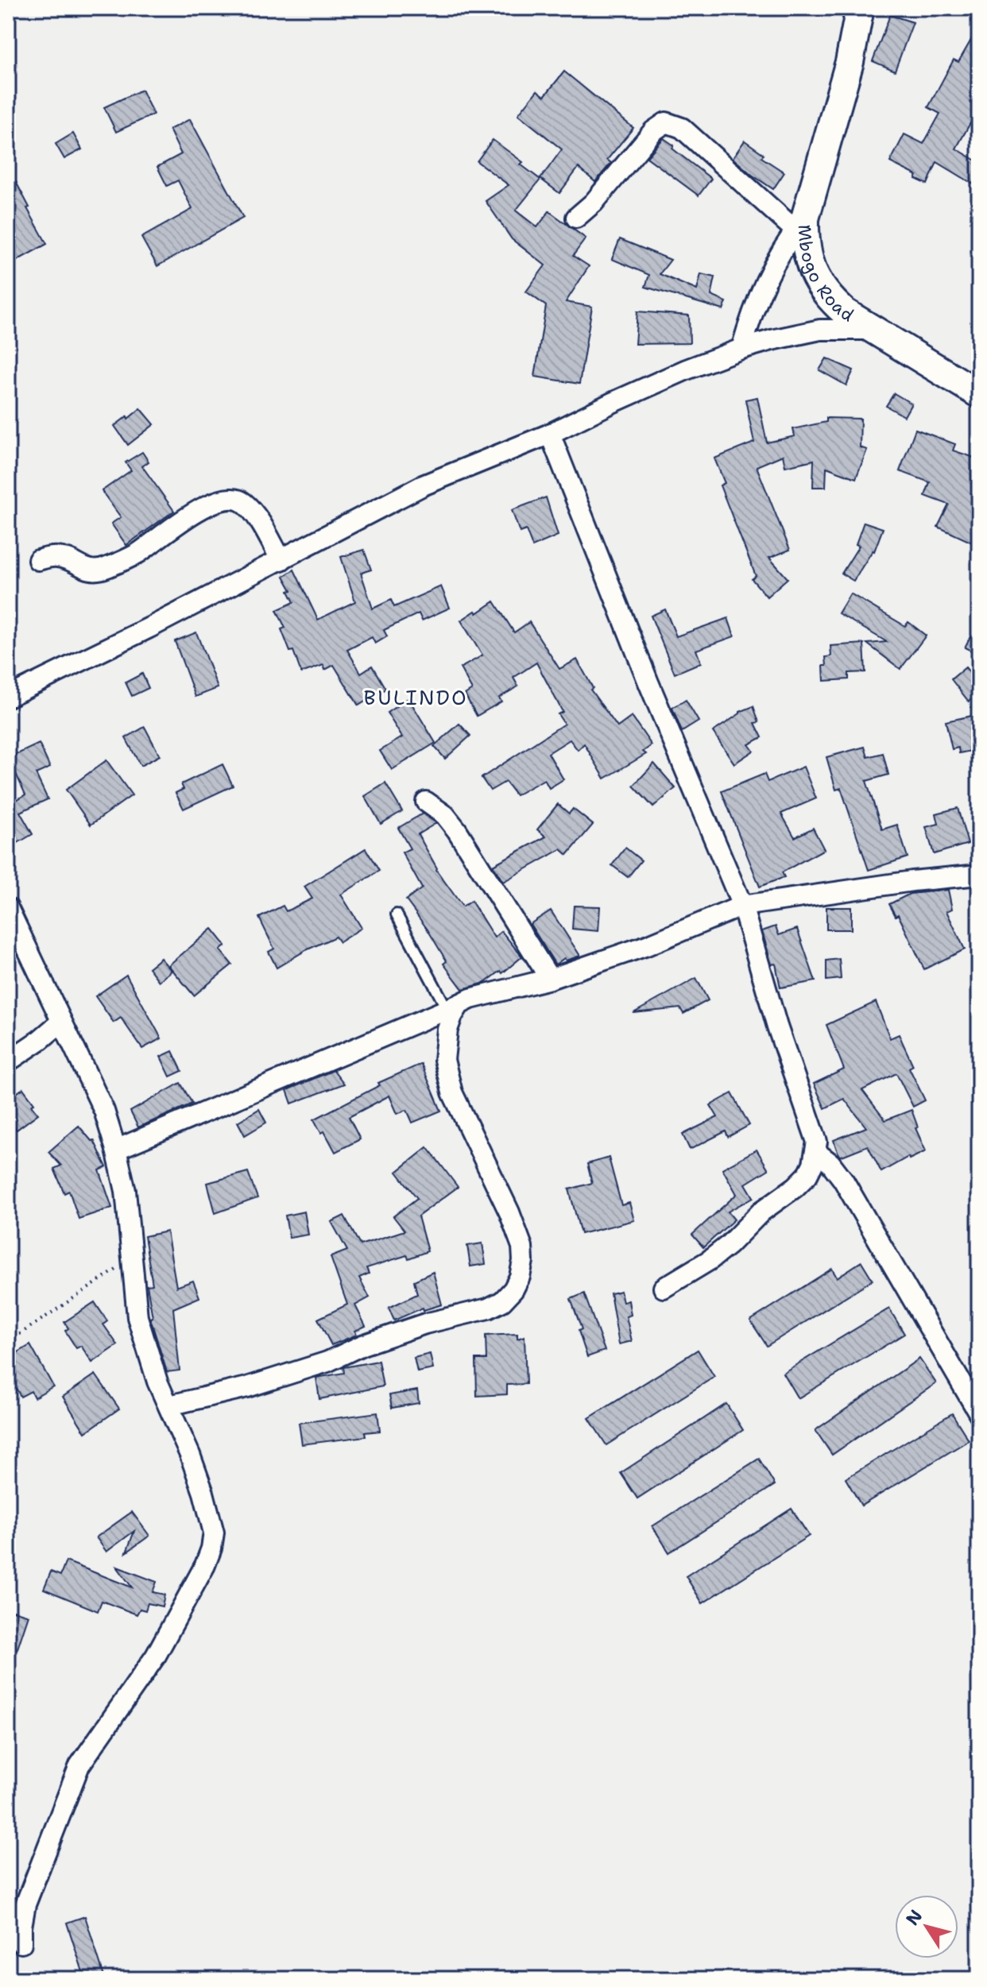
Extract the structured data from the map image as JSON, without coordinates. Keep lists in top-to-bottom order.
{
  "streets": {
    "main road": ["Mbogo Road"]
  },
  "districts": ["BULINDO"],
  "north": "top left"
}
